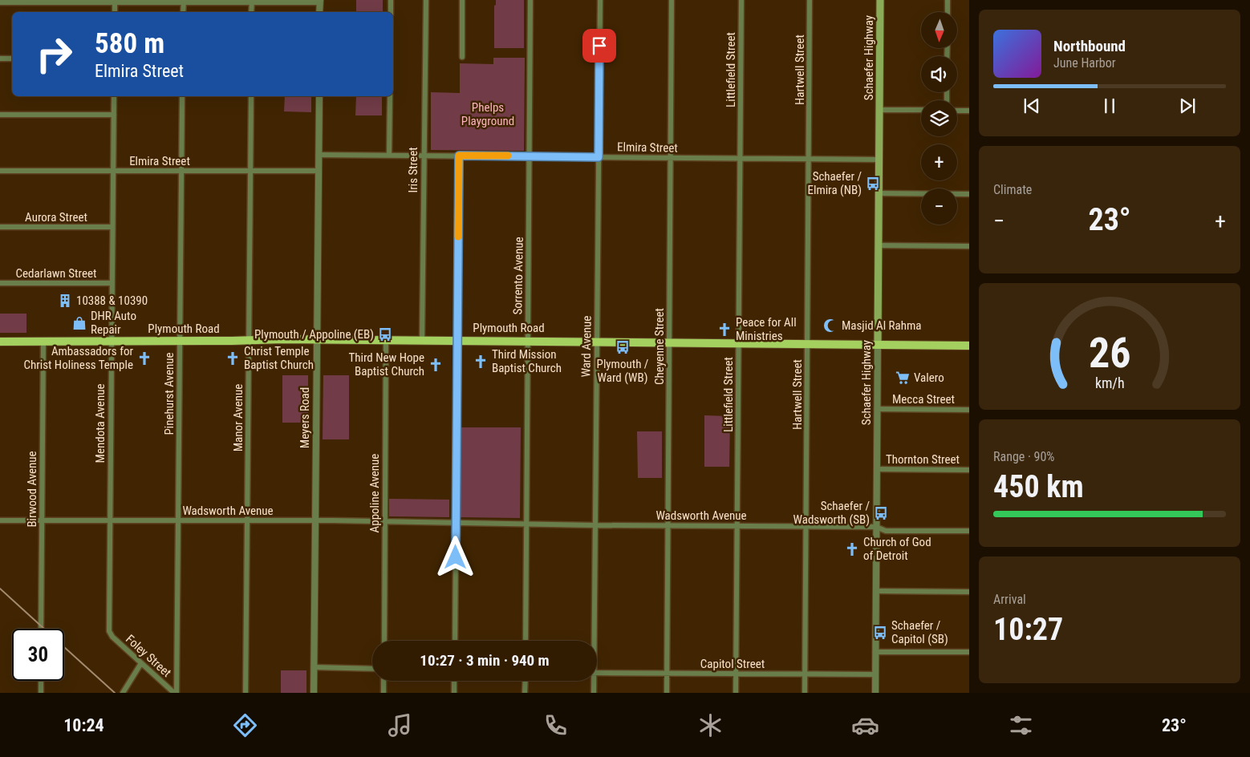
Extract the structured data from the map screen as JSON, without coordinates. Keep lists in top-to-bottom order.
{
  "streets": {
    "main road": ["Schaefer Highway", "Plymouth Road"],
    "street": [
      "Littlefield Street",
      "Hartwell Street",
      "Elmira Street",
      "Iris Street",
      "Aurora Street",
      "Cedarlawn Street",
      "Sorrento Avenue",
      "Ward Avenue",
      "Cheyenne Street",
      "Pinehurst Avenue",
      "Mecca Street",
      "Manor Avenue",
      "Meyers Road",
      "Mendota Avenue",
      "Thornton Street",
      "Birwood Avenue",
      "Appoline Avenue",
      "Wadsworth Avenue",
      "Foley Street",
      "Capitol Street"
    ]
  },
  "crossings": [
    ["Schaefer Highway", "Elmira Street"],
    ["Schaefer Highway", "Plymouth Road"],
    ["Schaefer Highway", "Mecca Street"],
    ["Schaefer Highway", "Thornton Street"],
    ["Schaefer Highway", "Wadsworth Avenue"],
    ["Schaefer Highway", "Capitol Street"],
    ["Littlefield Street", "Elmira Street"],
    ["Littlefield Street", "Plymouth Road"],
    ["Littlefield Street", "Wadsworth Avenue"],
    ["Littlefield Street", "Capitol Street"],
    ["Hartwell Street", "Elmira Street"],
    ["Hartwell Street", "Plymouth Road"],
    ["Hartwell Street", "Wadsworth Avenue"],
    ["Hartwell Street", "Capitol Street"],
    ["Elmira Street", "Iris Street"],
    ["Elmira Street", "Sorrento Avenue"],
    ["Elmira Street", "Ward Avenue"],
    ["Elmira Street", "Cheyenne Street"],
    ["Elmira Street", "Pinehurst Avenue"],
    ["Elmira Street", "Manor Avenue"],
    ["Elmira Street", "Meyers Road"],
    ["Elmira Street", "Mendota Avenue"],
    ["Iris Street", "Plymouth Road"],
    ["Aurora Street", "Mendota Avenue"],
    ["Cedarlawn Street", "Mendota Avenue"],
    ["Sorrento Avenue", "Plymouth Road"],
    ["Sorrento Avenue", "Wadsworth Avenue"],
    ["Plymouth Road", "Ward Avenue"],
    ["Plymouth Road", "Cheyenne Street"],
    ["Plymouth Road", "Pinehurst Avenue"],
    ["Plymouth Road", "Manor Avenue"],
    ["Plymouth Road", "Meyers Road"],
    ["Plymouth Road", "Mendota Avenue"],
    ["Plymouth Road", "Birwood Avenue"],
    ["Plymouth Road", "Appoline Avenue"],
    ["Ward Avenue", "Wadsworth Avenue"],
    ["Cheyenne Street", "Wadsworth Avenue"],
    ["Cheyenne Street", "Capitol Street"],
    ["Pinehurst Avenue", "Wadsworth Avenue"],
    ["Pinehurst Avenue", "Foley Street"],
    ["Manor Avenue", "Wadsworth Avenue"],
    ["Meyers Road", "Wadsworth Avenue"],
    ["Mendota Avenue", "Wadsworth Avenue"],
    ["Mendota Avenue", "Foley Street"],
    ["Birwood Avenue", "Wadsworth Avenue"],
    ["Appoline Avenue", "Wadsworth Avenue"]
  ],
  "parks": ["Phelps Playground"],
  "places": {
    "bus stop": [
      "Schaefer / Elmira (NB)",
      "Plymouth / Appoline (EB)",
      "Plymouth / Ward (WB)",
      "Schaefer / Wadsworth (SB)",
      "Schaefer / Capitol (SB)"
    ],
    "building": ["10388 & 10390"],
    "shop": ["DHR Auto Repair"],
    "mosque": ["Masjid Al Rahma"],
    "church": [
      "Peace for All Ministries",
      "Ambassadors for Christ Holiness Temple",
      "Christ Temple Baptist Church",
      "Third Mission Baptist Church",
      "Third New Hope Baptist Church",
      "Church of God of Detroit"
    ],
    "supermarket": ["Valero"]
  },
  "north": "bottom",
  "page": {
    "map_buttons": ["+", "−"],
    "turn": ["580 m", "Elmira Street"],
    "song": ["Northbound", "June Harbor"],
    "tile": [
      "Climate",
      ["Range · 90%", "450 km"],
      ["Arrival", "10:27"]
    ],
    "heat": ["−", "23°", "+"],
    "limit": "30",
    "trip": "10:27 · 3 min · 940 m",
    "tabs": ["10:24", "23°"],
    "gauge": ["26", "km/h"]
  }
}
